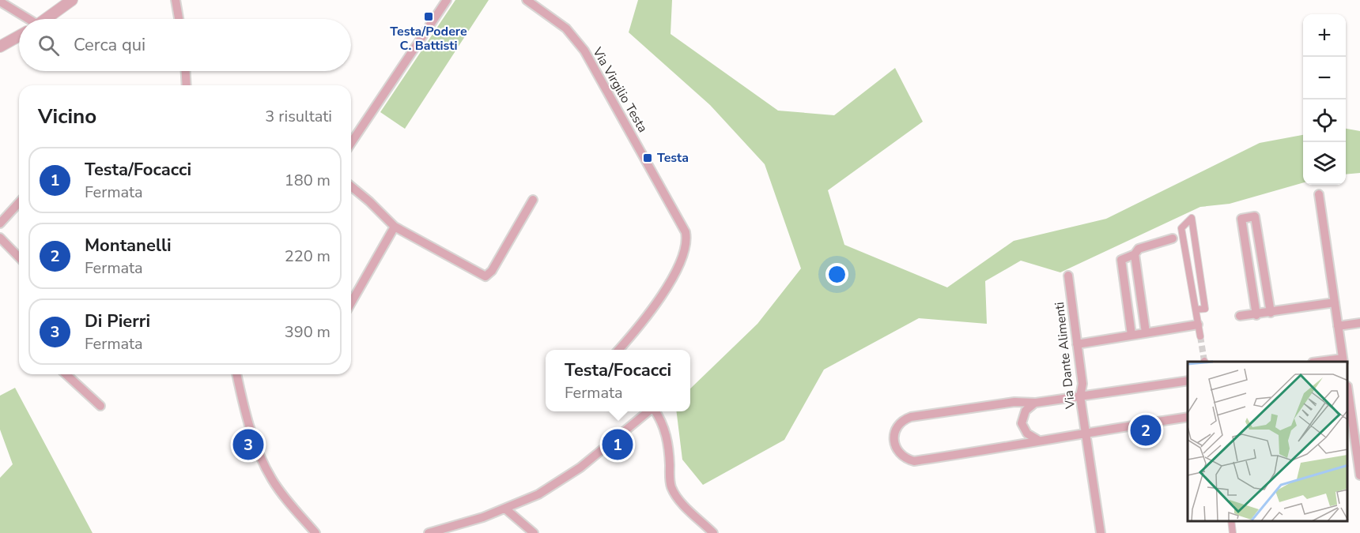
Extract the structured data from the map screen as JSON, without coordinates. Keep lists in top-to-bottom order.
{
  "streets": {
    "street": ["Via Virgilio Testa", "Via Dante Alimenti"]
  },
  "places": {
    "transit": ["Testa/Podere C. Battisti", "Testa"]
  },
  "page": {
    "map_buttons": ["+", "−"],
    "search": "Cerca qui",
    "heading": ["Vicino", "3 risultati"],
    "list": [
      {
        "mark": "1",
        "name": "Testa/Focacci",
        "note": "Fermata",
        "value": "180 m"
      },
      {
        "mark": "2",
        "name": "Montanelli",
        "note": "Fermata",
        "value": "220 m"
      },
      {
        "mark": "3",
        "name": "Di Pierri",
        "note": "Fermata",
        "value": "390 m"
      }
    ],
    "popup": ["Testa/Focacci", "Fermata"],
    "pins": ["2", "1", "3"]
  }
}
